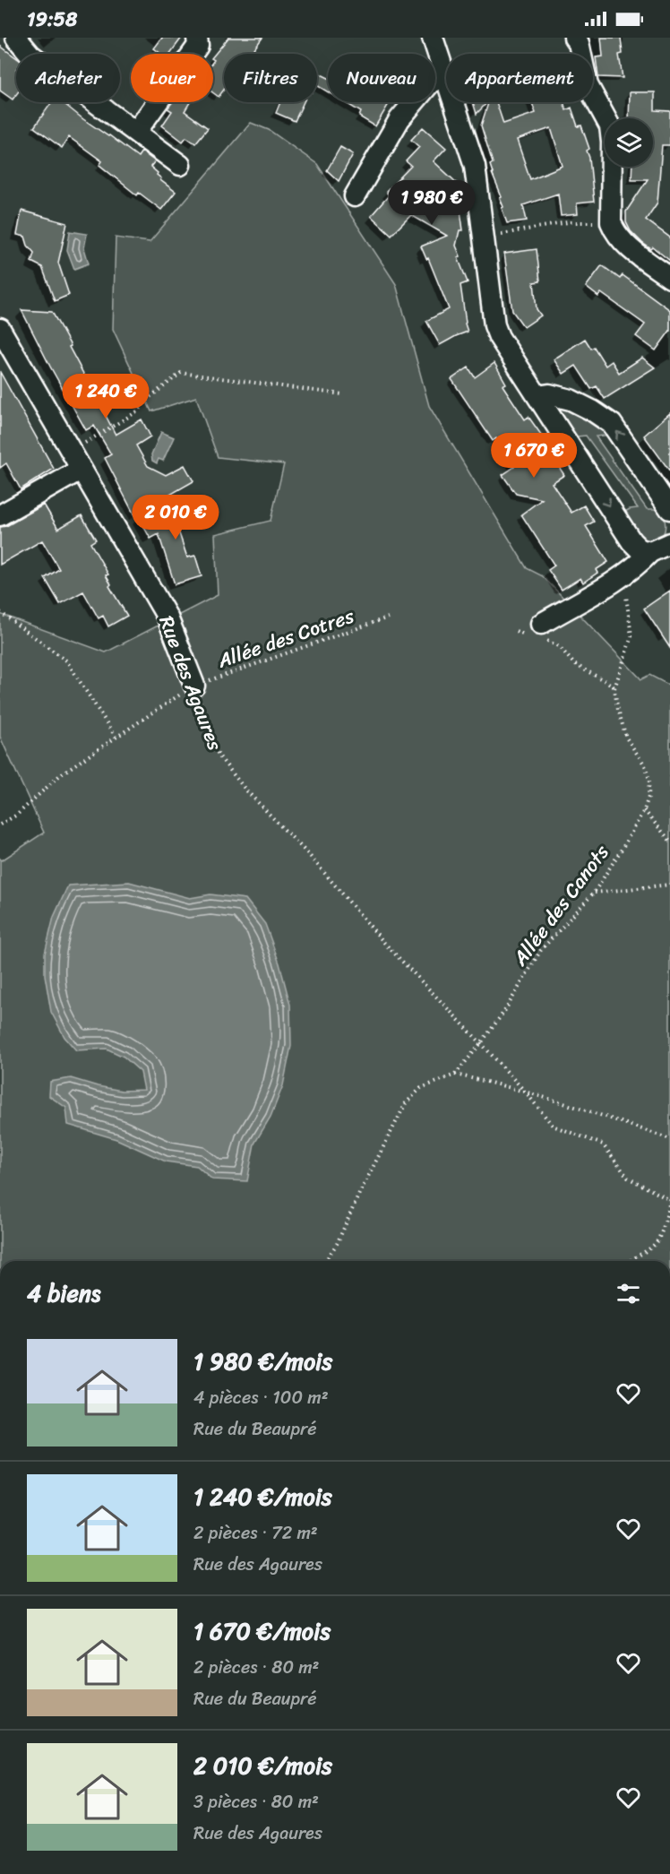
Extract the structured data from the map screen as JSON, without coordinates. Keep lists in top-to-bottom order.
{
  "streets": {
    "street": ["Rue des Agaures"],
    "path": ["Allée des Cotres", "Allée des Canots"]
  },
  "crossings": [
    ["Allée des Cotres", "Rue des Agaures"],
    ["Rue des Agaures", "Allée des Canots"]
  ],
  "page": {
    "status": "19:58",
    "chip": [
      "Acheter",
      "Louer",
      "Filtres",
      "Nouveau",
      "Appartement"
    ],
    "price": [
      "1 980 €",
      "1 240 €",
      "1 670 €",
      "2 010 €"
    ],
    "heading": "4 biens",
    "list": [
      {
        "name": "1 980 €/mois",
        "note": "4 pièces · 100 m² · Rue du Beaupré"
      },
      {
        "name": "1 240 €/mois",
        "note": "2 pièces · 72 m² · Rue des Agaures"
      },
      {
        "name": "1 670 €/mois",
        "note": "2 pièces · 80 m² · Rue du Beaupré"
      },
      {
        "name": "2 010 €/mois",
        "note": "3 pièces · 80 m² · Rue des Agaures"
      }
    ]
  }
}
